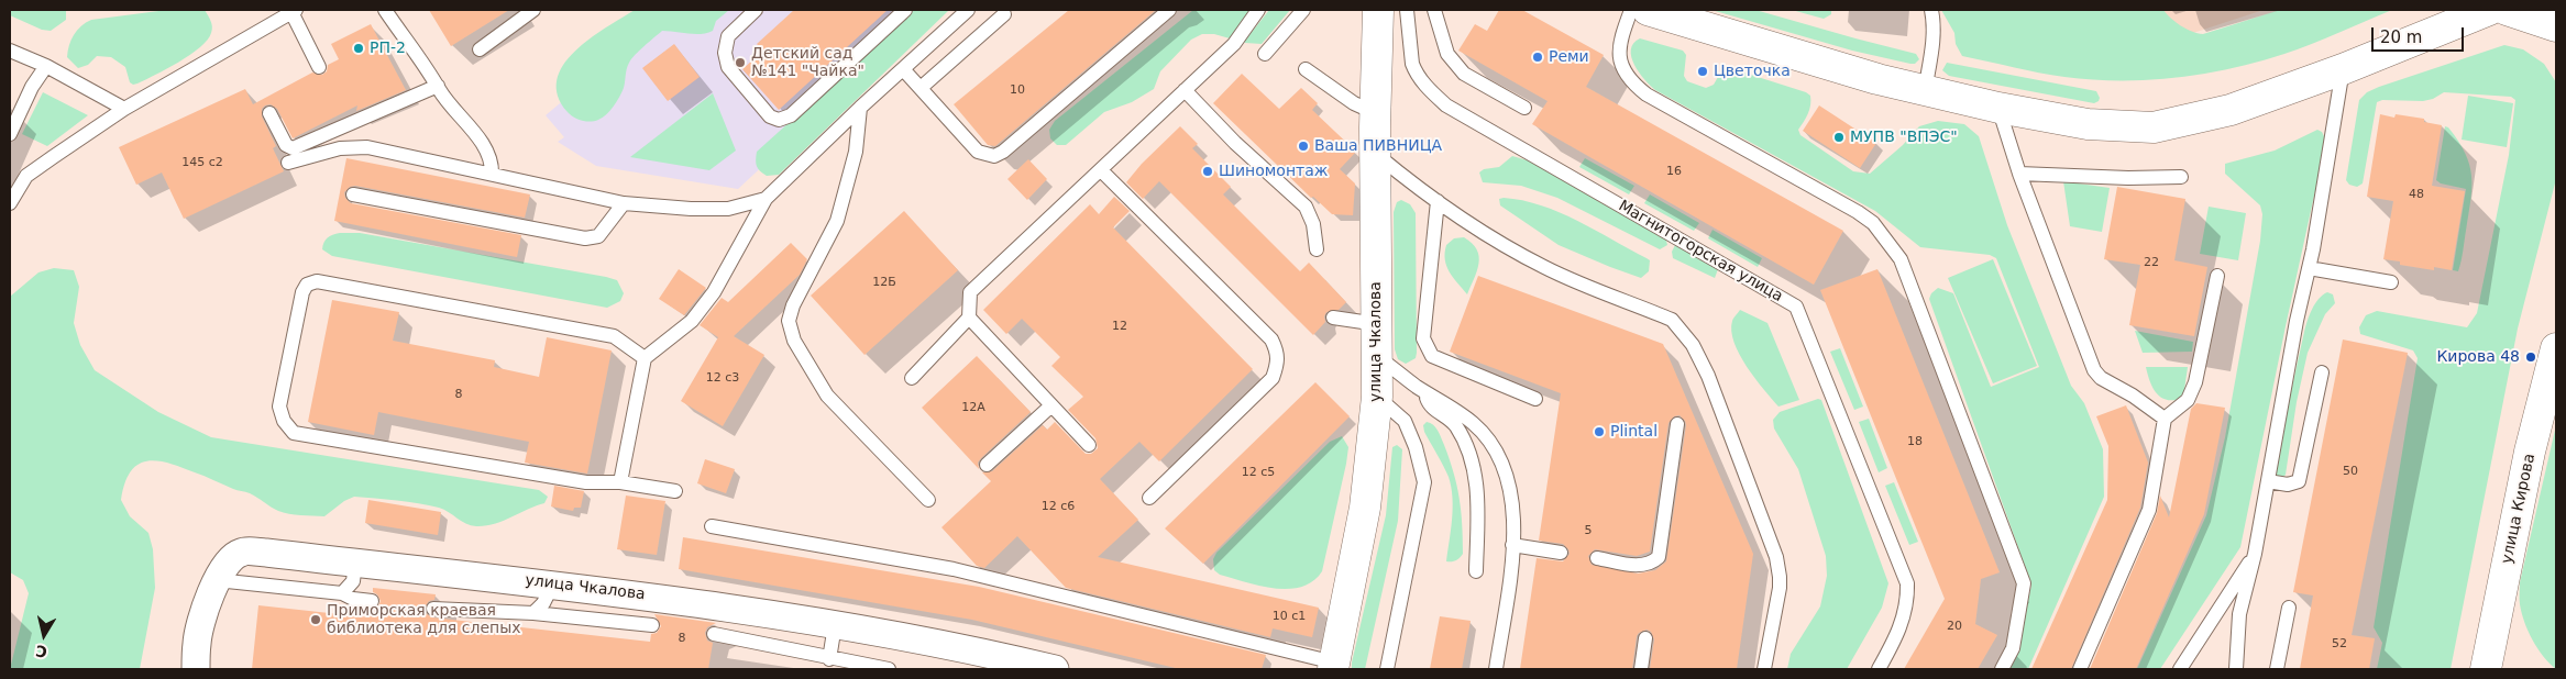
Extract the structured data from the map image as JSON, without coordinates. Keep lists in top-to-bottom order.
{
  "streets": {
    "main road": ["улица Чкалова", "улица Кирова"],
    "lane": ["Магнитогорская улица"]
  },
  "places": [
    "РП-2",
    "Реми",
    "Детский сад №141 \"Чайка\"",
    "Цветочка",
    "МУПВ \"ВПЭС\"",
    "Ваша ПИВНИЦА",
    "Шиномонтаж",
    "Кирова 48",
    "Plintal",
    "Приморская краевая библиотека для слепых"
  ],
  "house_numbers": [
    "10",
    "145 с2",
    "16",
    "48",
    "22",
    "12Б",
    "12",
    "12 с3",
    "8",
    "12А",
    "18",
    "50",
    "12 с5",
    "12 с6",
    "5",
    "10 с1",
    "20",
    "8",
    "52"
  ],
  "scale_bar": "20 m",
  "north": "bottom"
}
